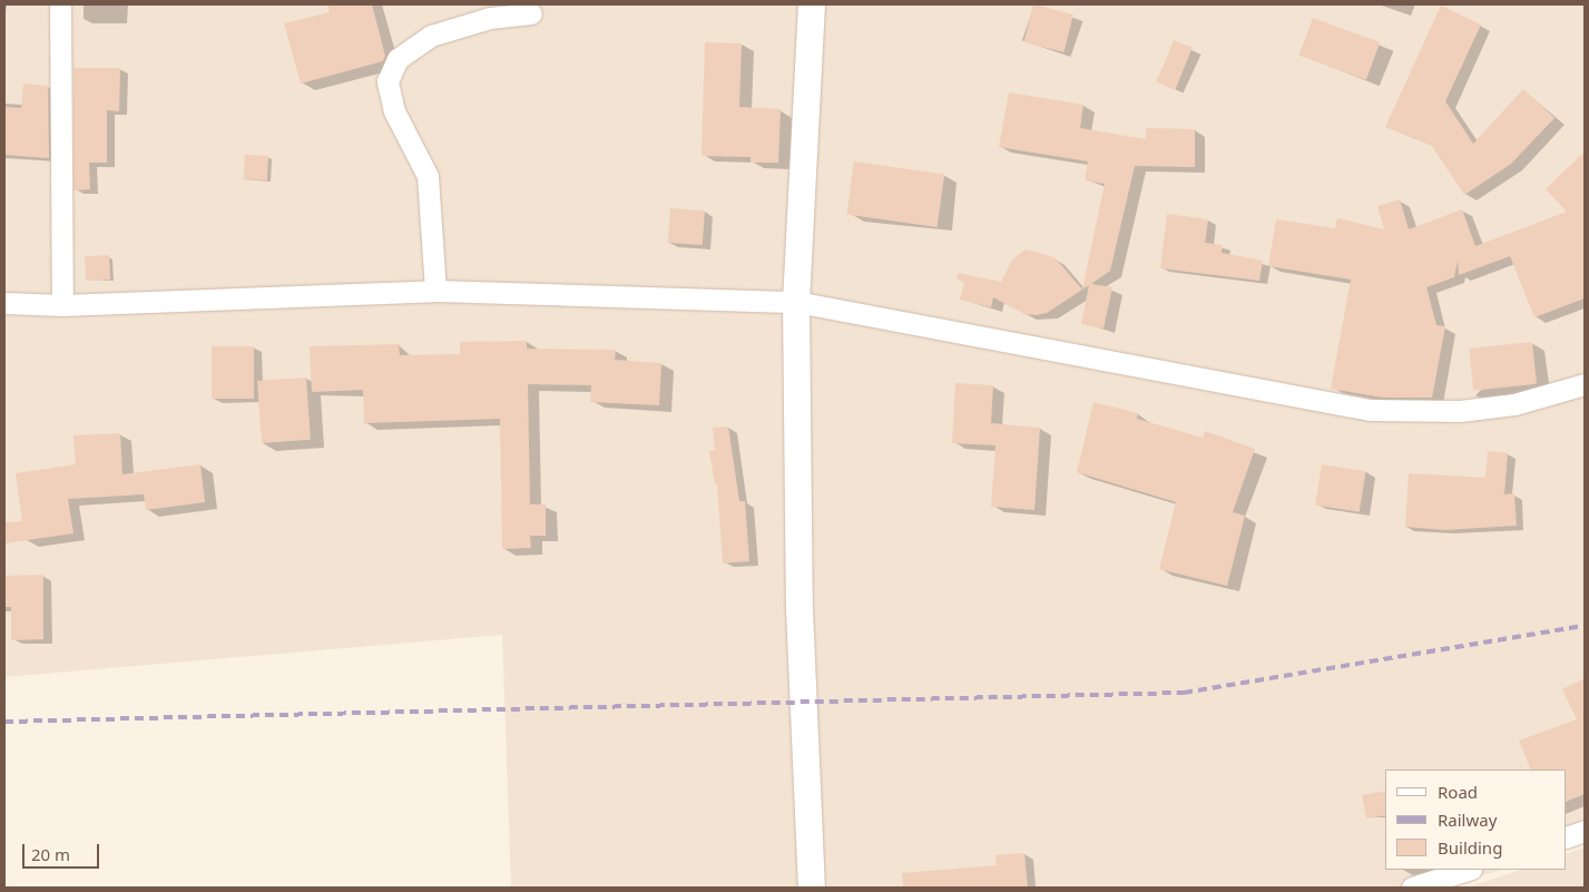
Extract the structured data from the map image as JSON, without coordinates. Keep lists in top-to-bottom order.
{
  "legend": ["Road", "Railway", "Building"],
  "scale_bar": "20 m"
}
